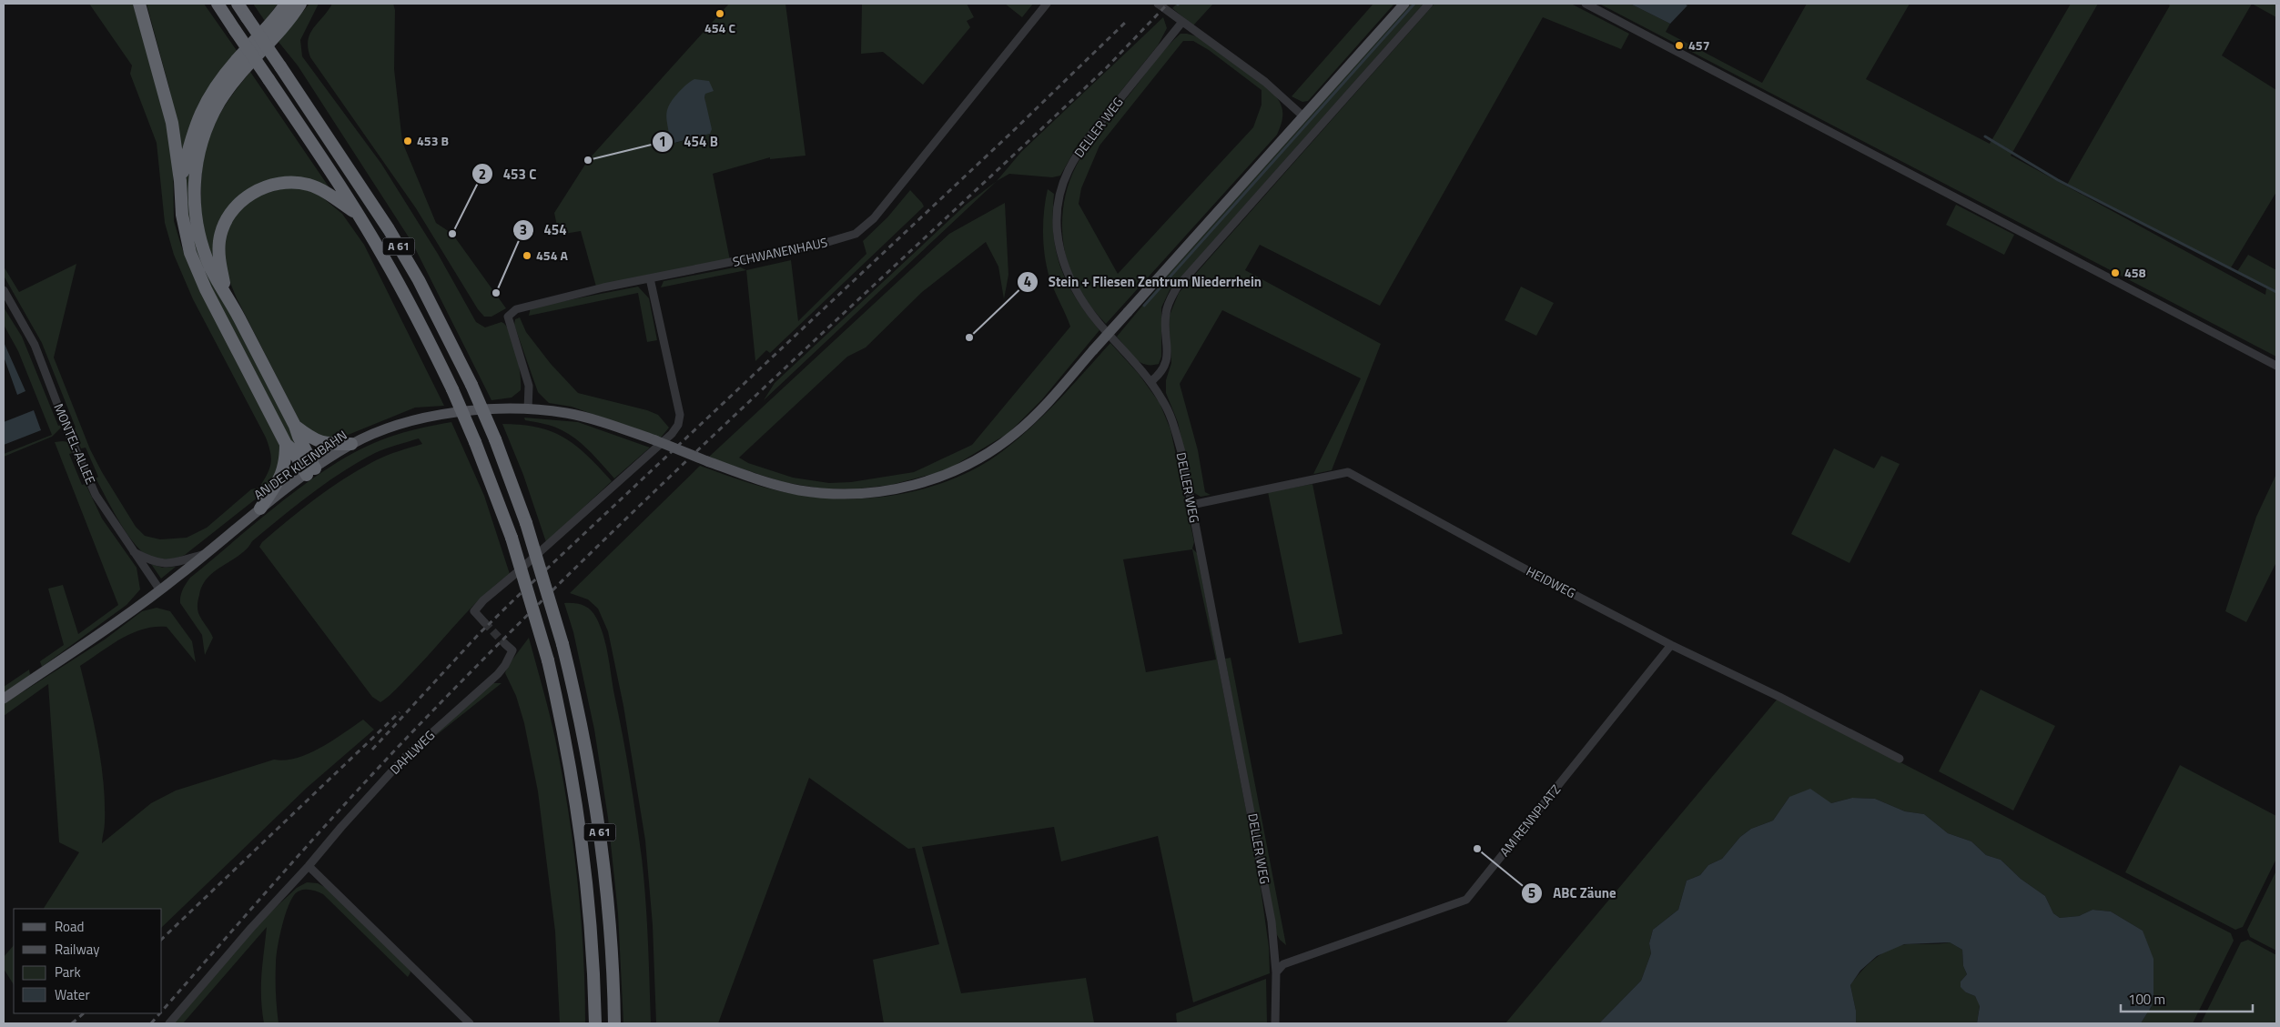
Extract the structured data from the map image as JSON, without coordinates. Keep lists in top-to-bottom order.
{
  "streets": {
    "highway": ["A 61"],
    "main road": ["AN DER KLEINBAHN"],
    "street": [
      "DELLER WEG",
      "SCHWANENHAUS",
      "MONTEL-ALLEE",
      "HEIDWEG",
      "DAHLWEG",
      "AM RENNPLATZ"
    ]
  },
  "crossings": [
    ["DELLER WEG", "HEIDWEG"],
    ["DELLER WEG", "AM RENNPLATZ"],
    ["SCHWANENHAUS", "AN DER KLEINBAHN"],
    ["MONTEL-ALLEE", "AN DER KLEINBAHN"],
    ["HEIDWEG", "AM RENNPLATZ"]
  ],
  "places": [
    "454 C",
    "457",
    "453 B",
    "454 B",
    "453 C",
    "454 A",
    "458",
    "454",
    "Stein + Fliesen Zentrum Niederrhein",
    "ABC Zäune"
  ],
  "legend": [
    "Road",
    "Railway",
    "Park",
    "Water"
  ],
  "scale_bar": "100 m"
}
